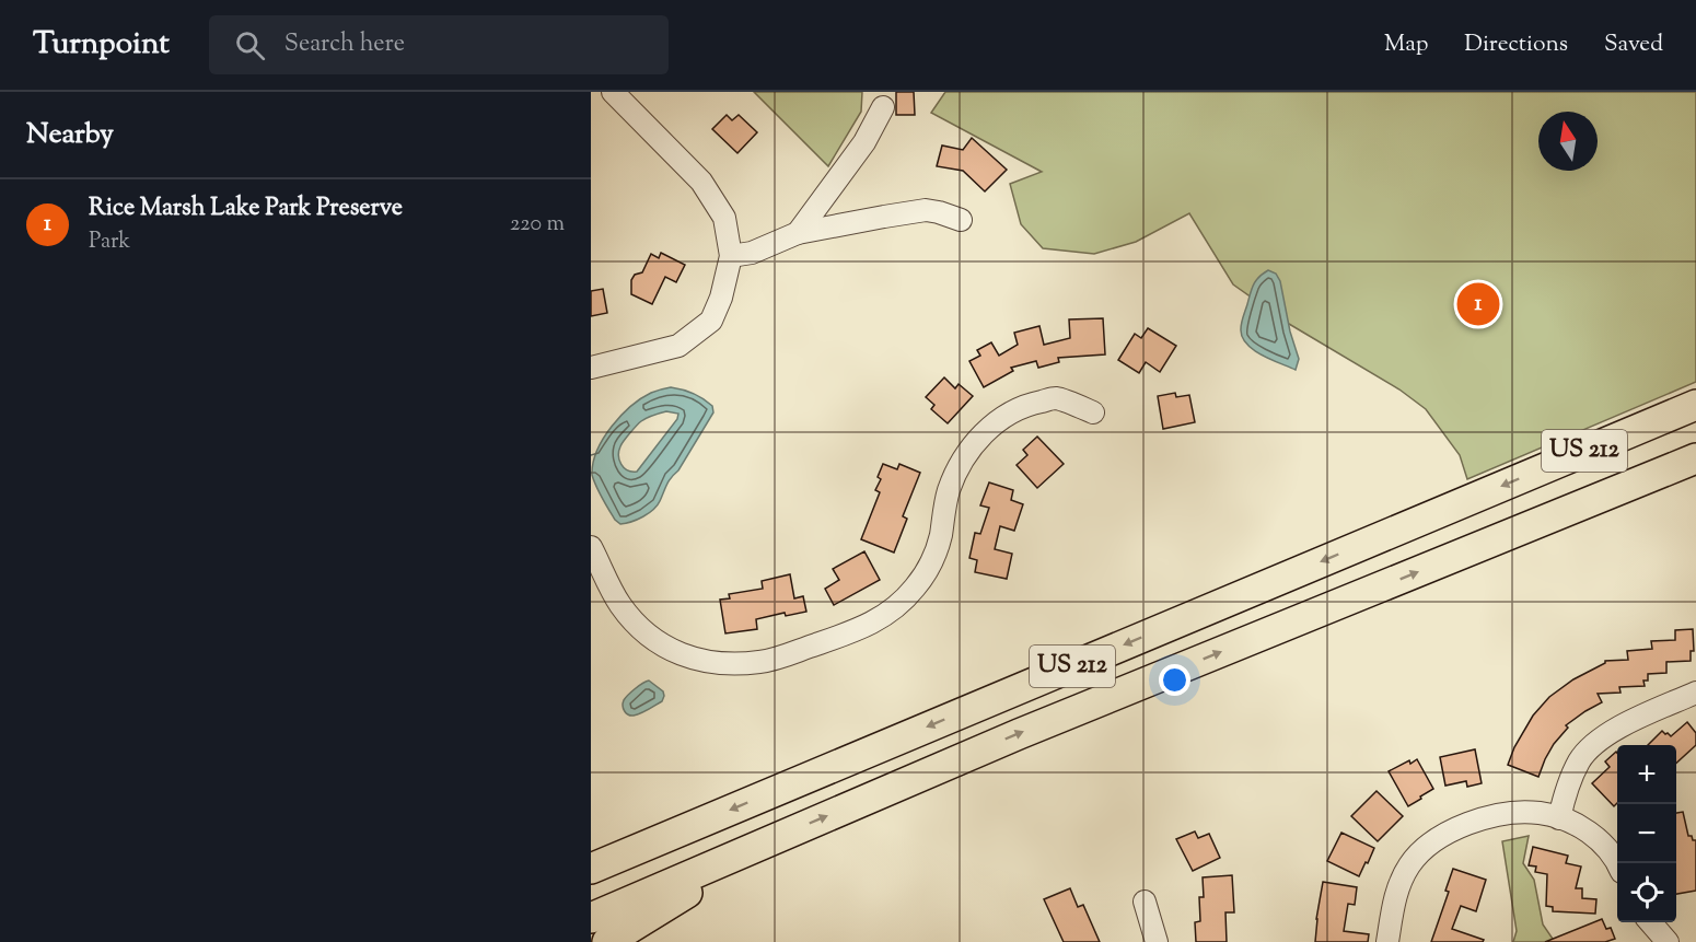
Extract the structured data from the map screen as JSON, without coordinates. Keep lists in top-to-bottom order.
{
  "streets": {
    "highway": ["US 212"]
  },
  "north": "top",
  "page": {
    "header": "Turnpoint",
    "search": "Search here",
    "nav": ["Map", "Directions", "Saved"],
    "heading": "Nearby",
    "list": [
      {
        "mark": "1",
        "name": "Rice Marsh Lake Park Preserve",
        "note": "Park",
        "value": "220 m"
      }
    ],
    "pins": "1",
    "map_buttons": ["+", "−"]
  }
}
